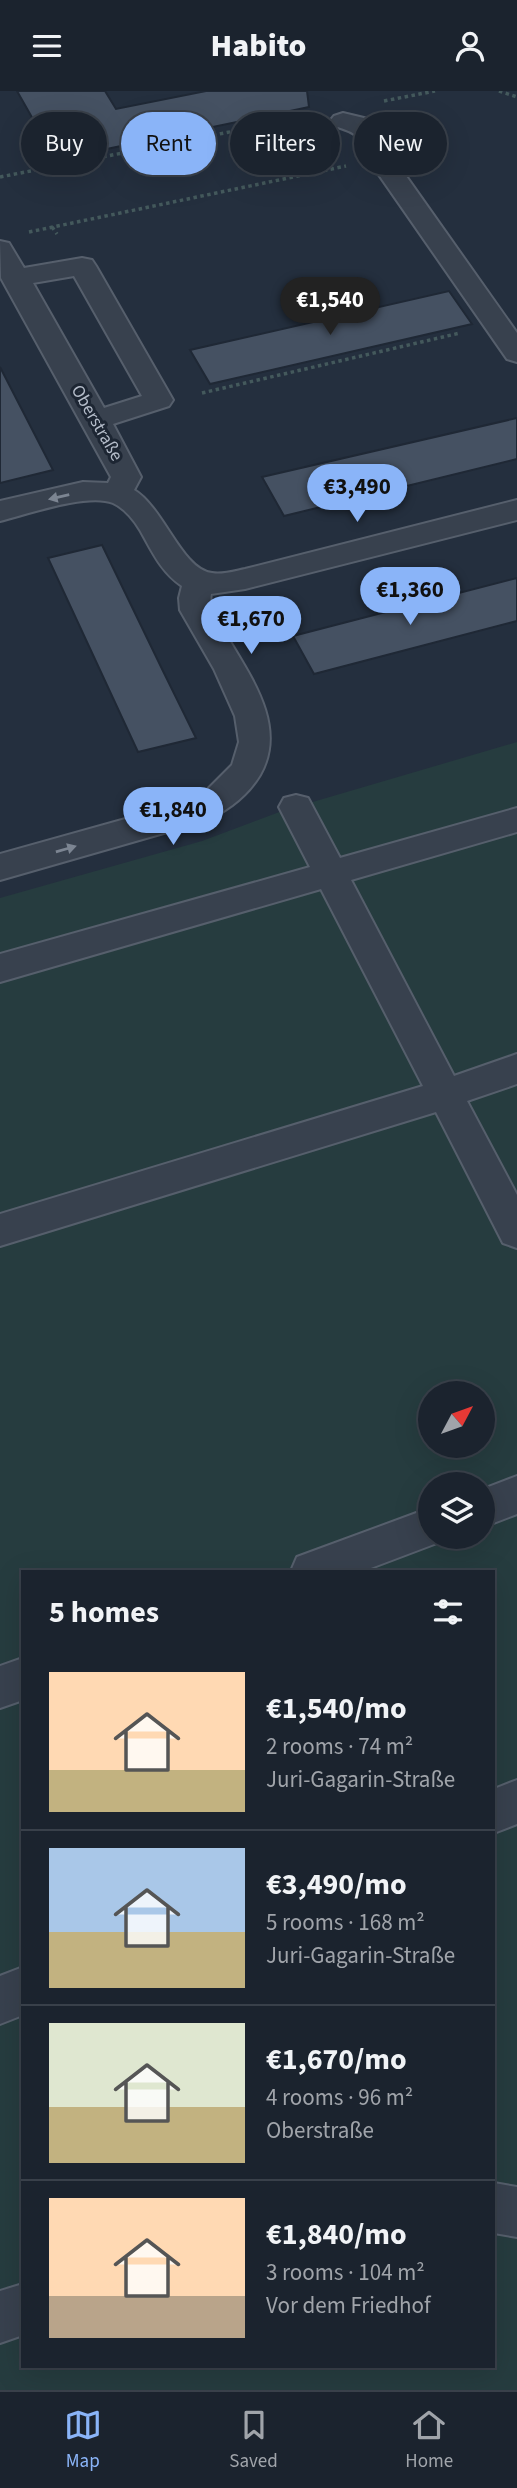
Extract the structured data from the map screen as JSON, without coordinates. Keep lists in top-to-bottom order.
{
  "streets": {
    "street": ["Oberstraße"]
  },
  "north": "top right",
  "page": {
    "header": "Habito",
    "chip": [
      "Buy",
      "Rent",
      "Filters",
      "New"
    ],
    "price": [
      "€1,540",
      "€3,490",
      "€1,360",
      "€1,670",
      "€1,840"
    ],
    "heading": "5 homes",
    "list": [
      {
        "name": "€1,540/mo",
        "note": "2 rooms · 74 m² · Juri-Gagarin-Straße"
      },
      {
        "name": "€3,490/mo",
        "note": "5 rooms · 168 m² · Juri-Gagarin-Straße"
      },
      {
        "name": "€1,670/mo",
        "note": "4 rooms · 96 m² · Oberstraße"
      },
      {
        "name": "€1,840/mo",
        "note": "3 rooms · 104 m² · Vor dem Friedhof"
      }
    ],
    "tabs": ["Map", "Saved", "Home"]
  }
}
